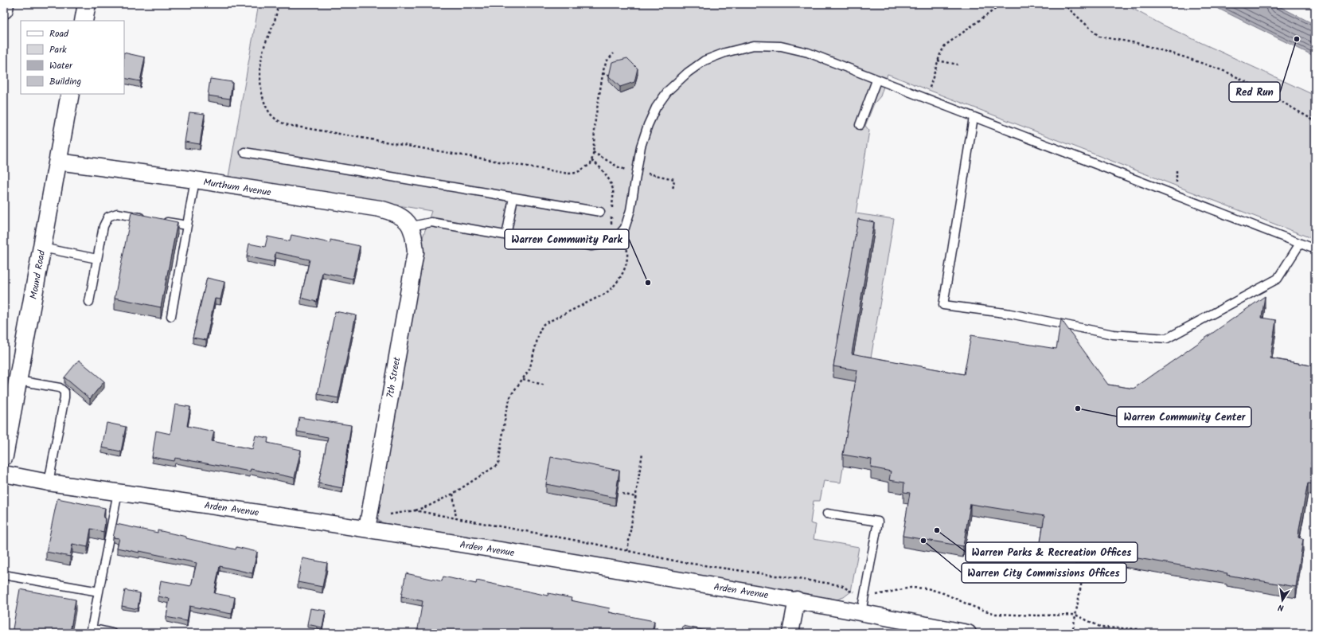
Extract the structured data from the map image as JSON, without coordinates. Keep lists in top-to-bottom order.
{
  "streets": {
    "main road": ["Mound Road"],
    "street": ["Murthum Avenue", "7th Street", "Arden Avenue"]
  },
  "crossings": [
    ["Murthum Avenue", "Mound Road"],
    ["Murthum Avenue", "7th Street"],
    ["7th Street", "Arden Avenue"]
  ],
  "places": [
    "Red Run",
    "Warren Community Park",
    "Warren Community Center",
    "Warren Parks & Recreation Offices",
    "Warren City Commissions Offices"
  ],
  "legend": [
    "Road",
    "Park",
    "Water",
    "Building"
  ],
  "north": "bottom"
}
